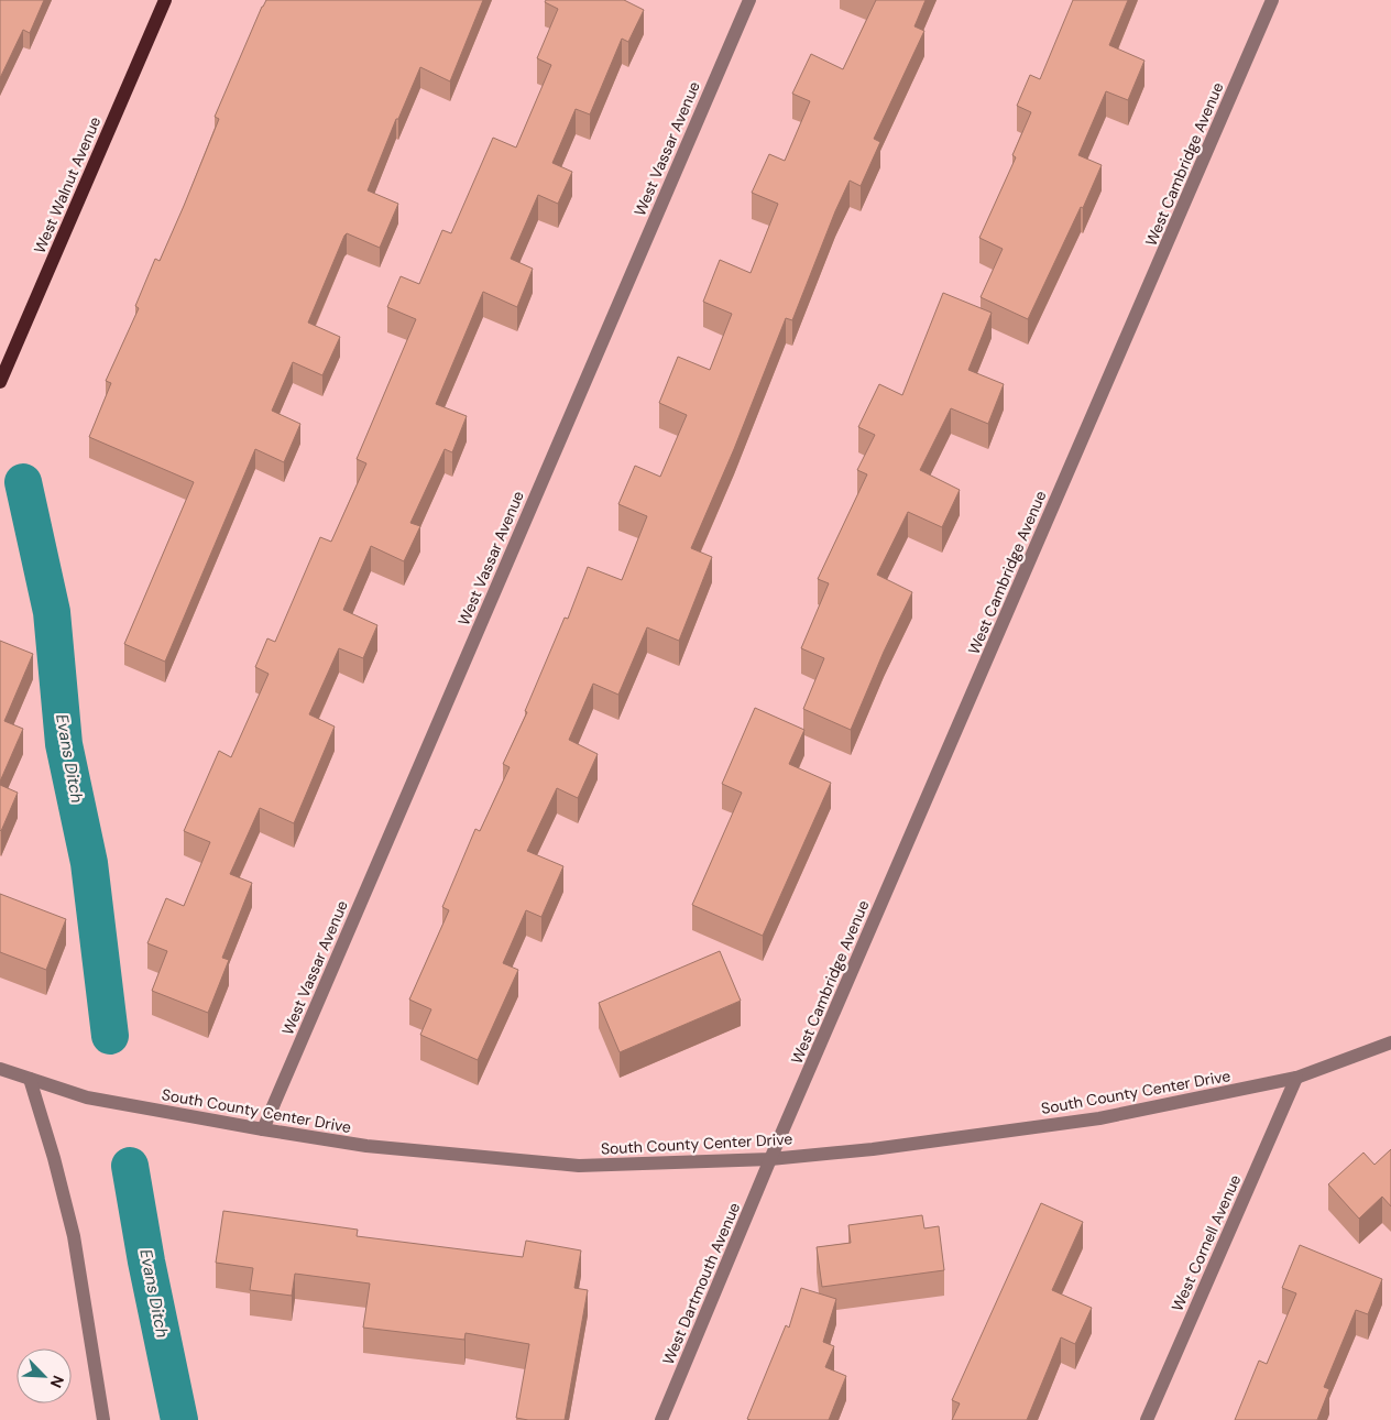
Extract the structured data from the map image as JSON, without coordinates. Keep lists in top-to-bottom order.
{
  "streets": {
    "main road": ["West Walnut Avenue"],
    "street": [
      "West Vassar Avenue",
      "West Cambridge Avenue",
      "South County Center Drive",
      "West Cornell Avenue",
      "West Dartmouth Avenue"
    ]
  },
  "crossings": [
    ["West Vassar Avenue", "South County Center Drive"],
    ["West Cambridge Avenue", "South County Center Drive"],
    ["West Cambridge Avenue", "West Dartmouth Avenue"],
    ["South County Center Drive", "West Cornell Avenue"],
    ["South County Center Drive", "West Dartmouth Avenue"]
  ],
  "water": ["Evans Ditch"],
  "north": "bottom right"
}
